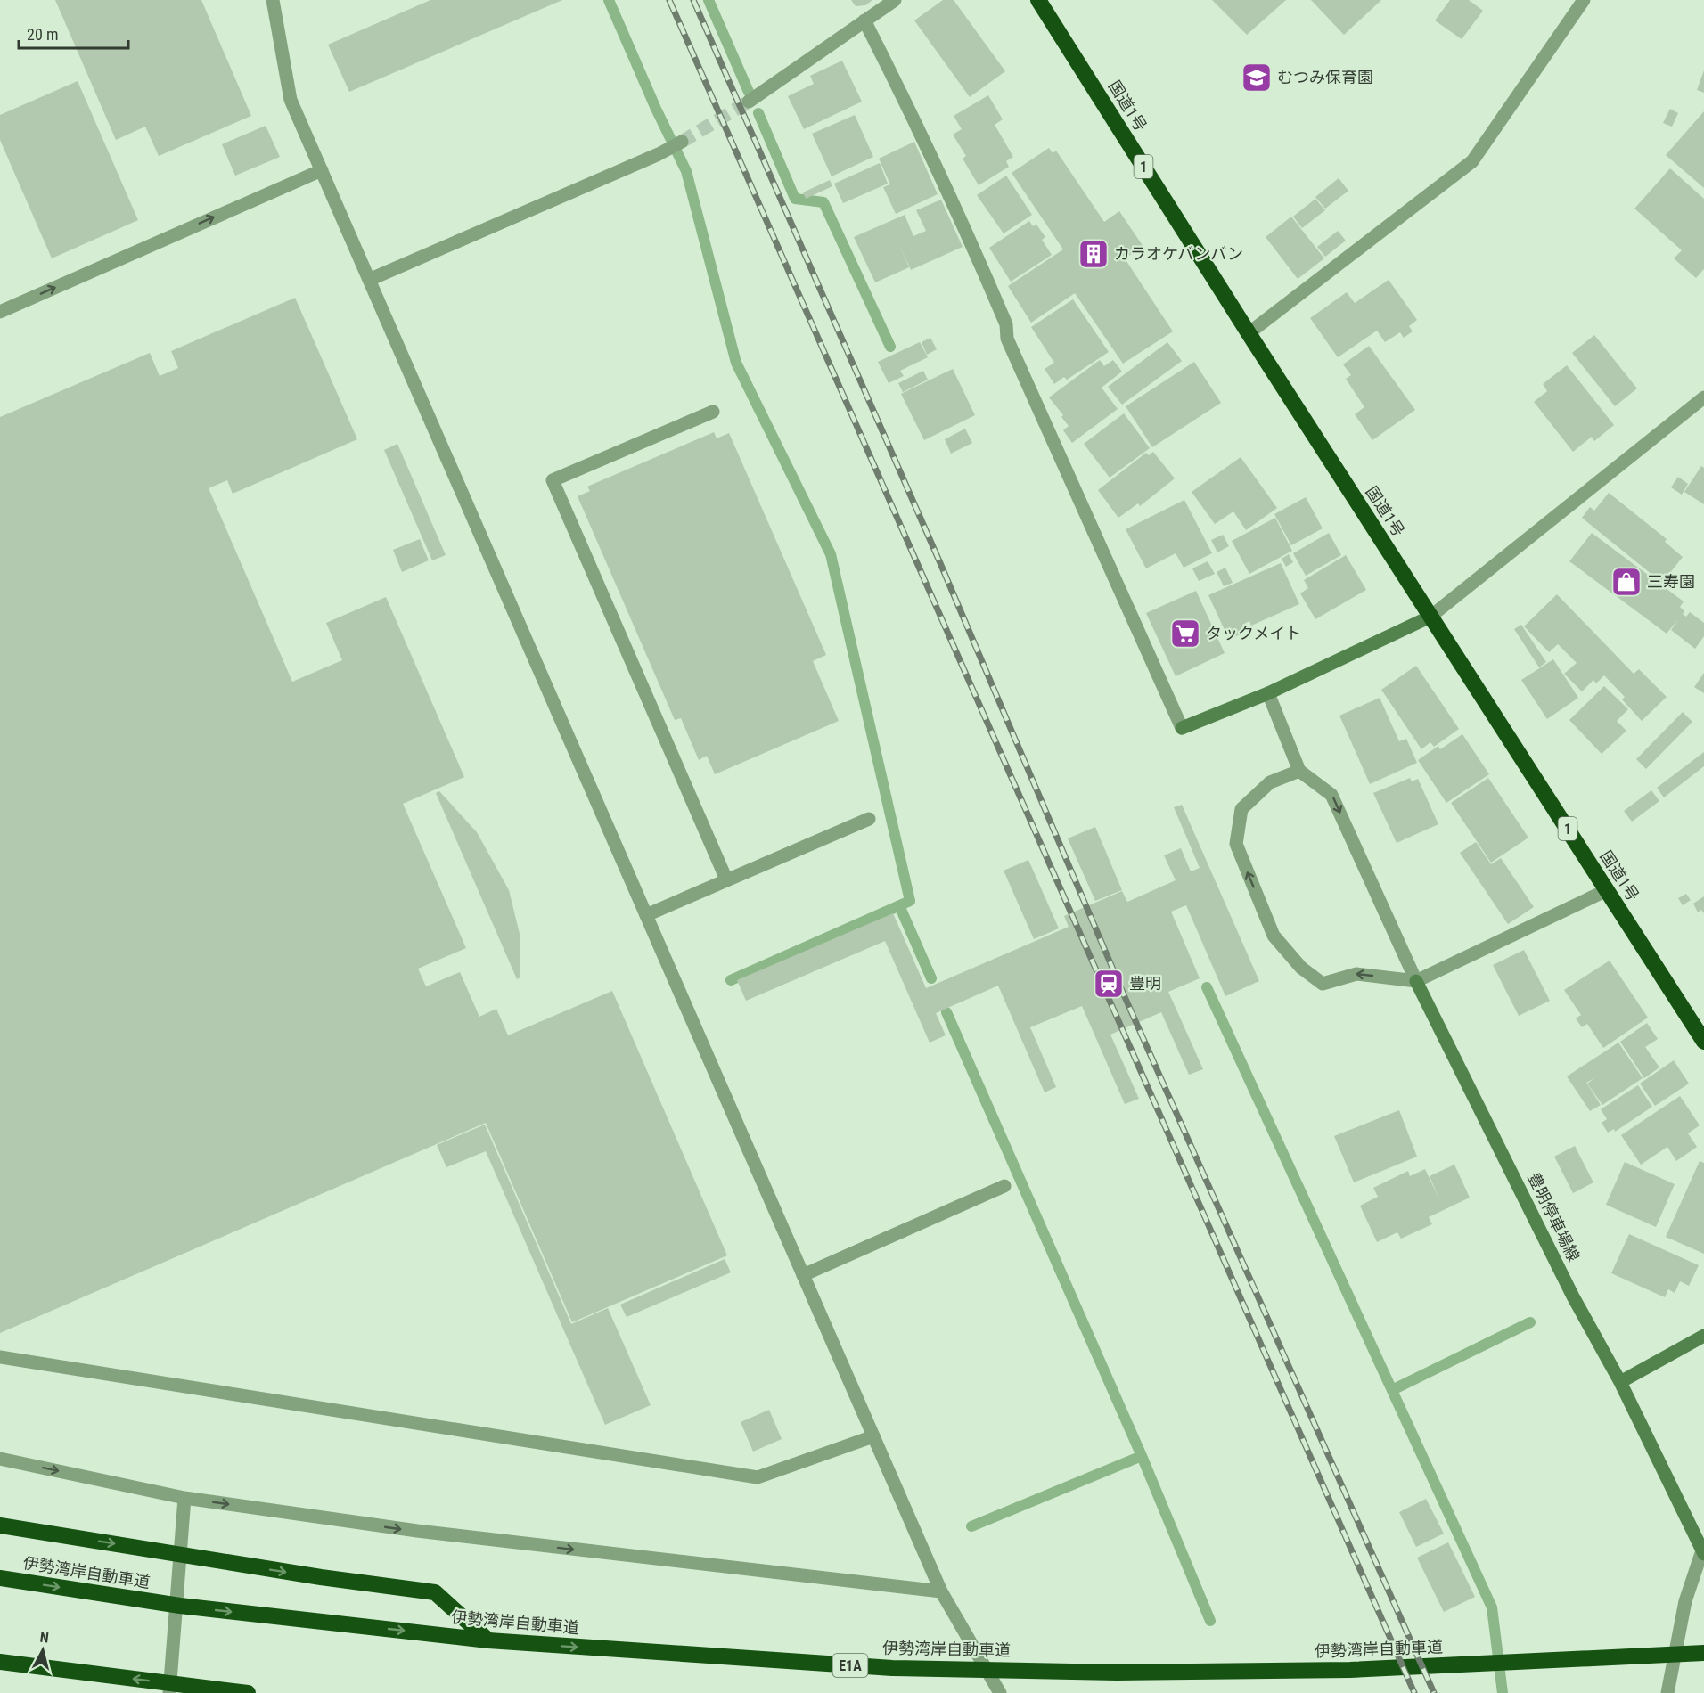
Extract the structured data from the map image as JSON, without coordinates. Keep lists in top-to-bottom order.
{
  "streets": {
    "highway": [
      "国道1号",
      "1",
      "伊勢湾岸自動車道",
      "E1A"
    ],
    "main road": ["豊明停車場線"]
  },
  "places": {
    "school or university": ["むつみ保育園"],
    "building": ["カラオケバンバン"],
    "shop": ["三寿園"],
    "supermarket": ["タックメイト"],
    "station": ["豊明"]
  },
  "scale_bar": "20 m",
  "north": "top"
}
